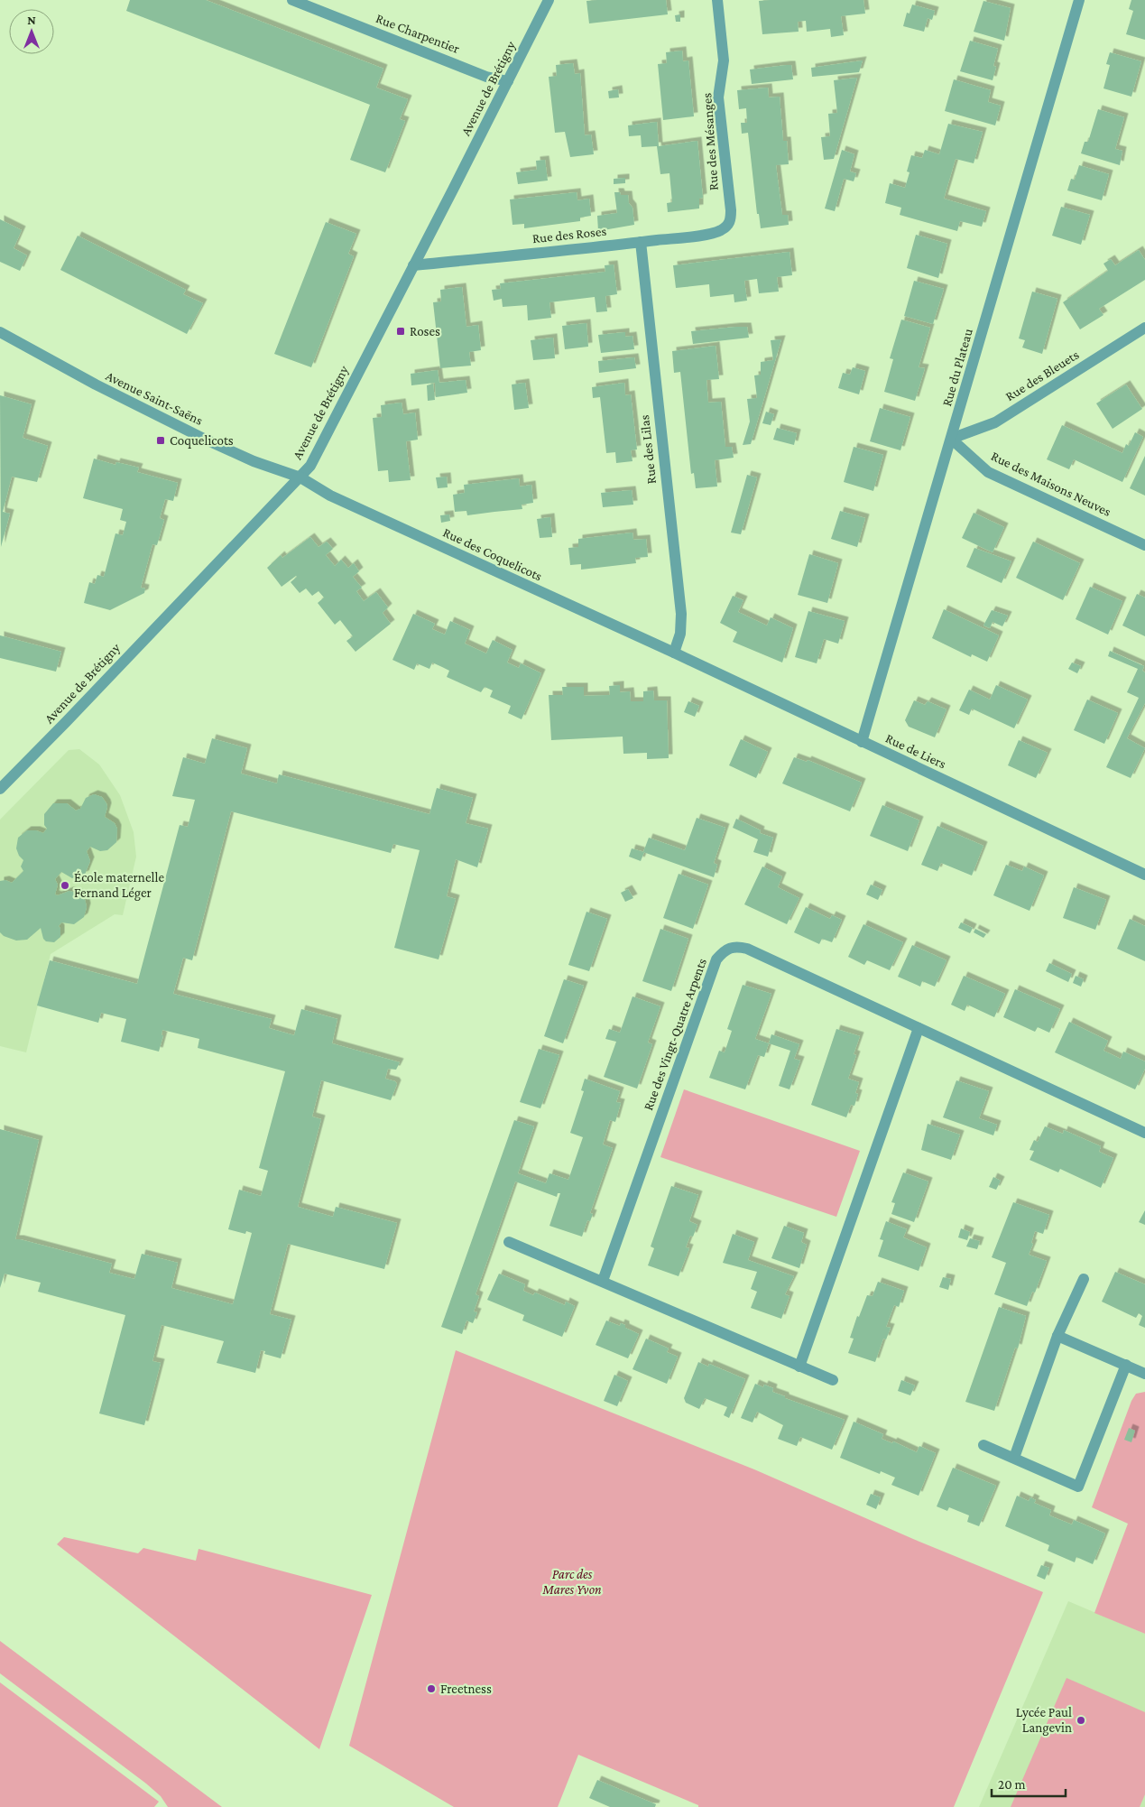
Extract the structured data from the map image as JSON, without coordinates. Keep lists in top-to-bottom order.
{
  "streets": {
    "street": [
      "Rue Charpentier",
      "Avenue de Brétigny",
      "Rue des Mésanges",
      "Rue des Roses",
      "Rue du Plateau",
      "Rue des Bleuets",
      "Avenue Saint-Saëns",
      "Rue des Lilas",
      "Rue des Maisons Neuves",
      "Rue des Coquelicots",
      "Rue de Liers",
      "Rue des Vingt-Quatre Arpents"
    ]
  },
  "crossings": [
    ["Rue Charpentier", "Avenue de Brétigny"],
    ["Avenue de Brétigny", "Rue des Roses"],
    ["Avenue de Brétigny", "Avenue Saint-Saëns"],
    ["Avenue de Brétigny", "Rue des Coquelicots"],
    ["Rue des Mésanges", "Rue des Roses"],
    ["Rue des Roses", "Rue des Lilas"],
    ["Rue du Plateau", "Rue des Bleuets"],
    ["Rue du Plateau", "Rue des Maisons Neuves"],
    ["Rue du Plateau", "Rue de Liers"],
    ["Rue des Bleuets", "Rue des Maisons Neuves"],
    ["Avenue Saint-Saëns", "Rue des Coquelicots"],
    ["Rue des Lilas", "Rue des Coquelicots"],
    ["Rue des Lilas", "Rue de Liers"],
    ["Rue des Coquelicots", "Rue de Liers"]
  ],
  "parks": ["Parc des Mares Yvon"],
  "places": {
    "transit": ["Roses", "Coquelicots"],
    "other": ["École maternelle Fernand Léger", "Freetness", "Lycée Paul Langevin"]
  },
  "scale_bar": "20 m",
  "north": "top"
}
